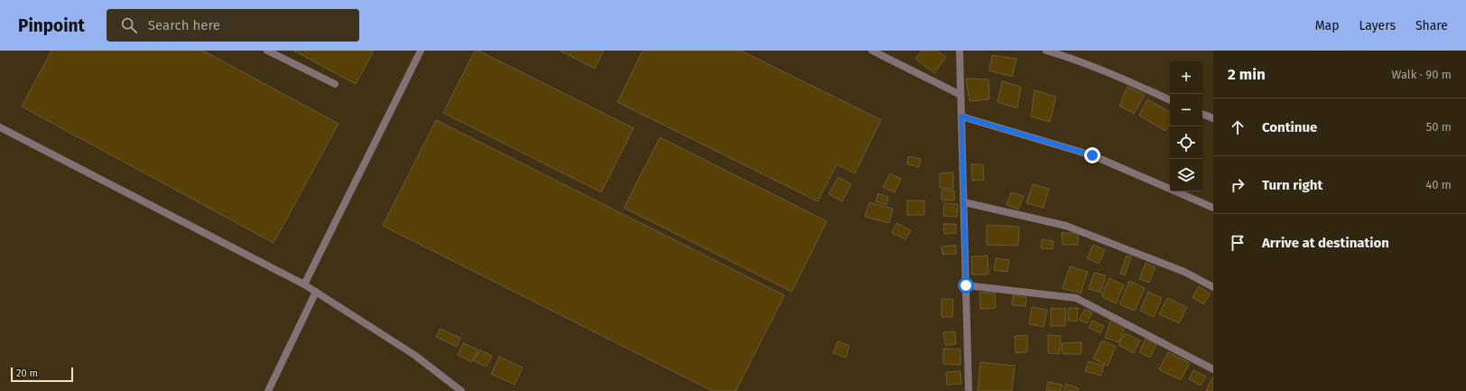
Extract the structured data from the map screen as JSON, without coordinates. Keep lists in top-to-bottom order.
{
  "scale_bar": "20 m",
  "page": {
    "header": "Pinpoint",
    "search": "Search here",
    "nav": ["Map", "Layers", "Share"],
    "heading": ["2 min", "Walk · 90 m"],
    "map_buttons": ["+", "−"],
    "list": [
      ["Continue", "50 m"],
      ["Turn right", "40 m"],
      "Arrive at destination"
    ],
    "scale": "20 m"
  }
}
